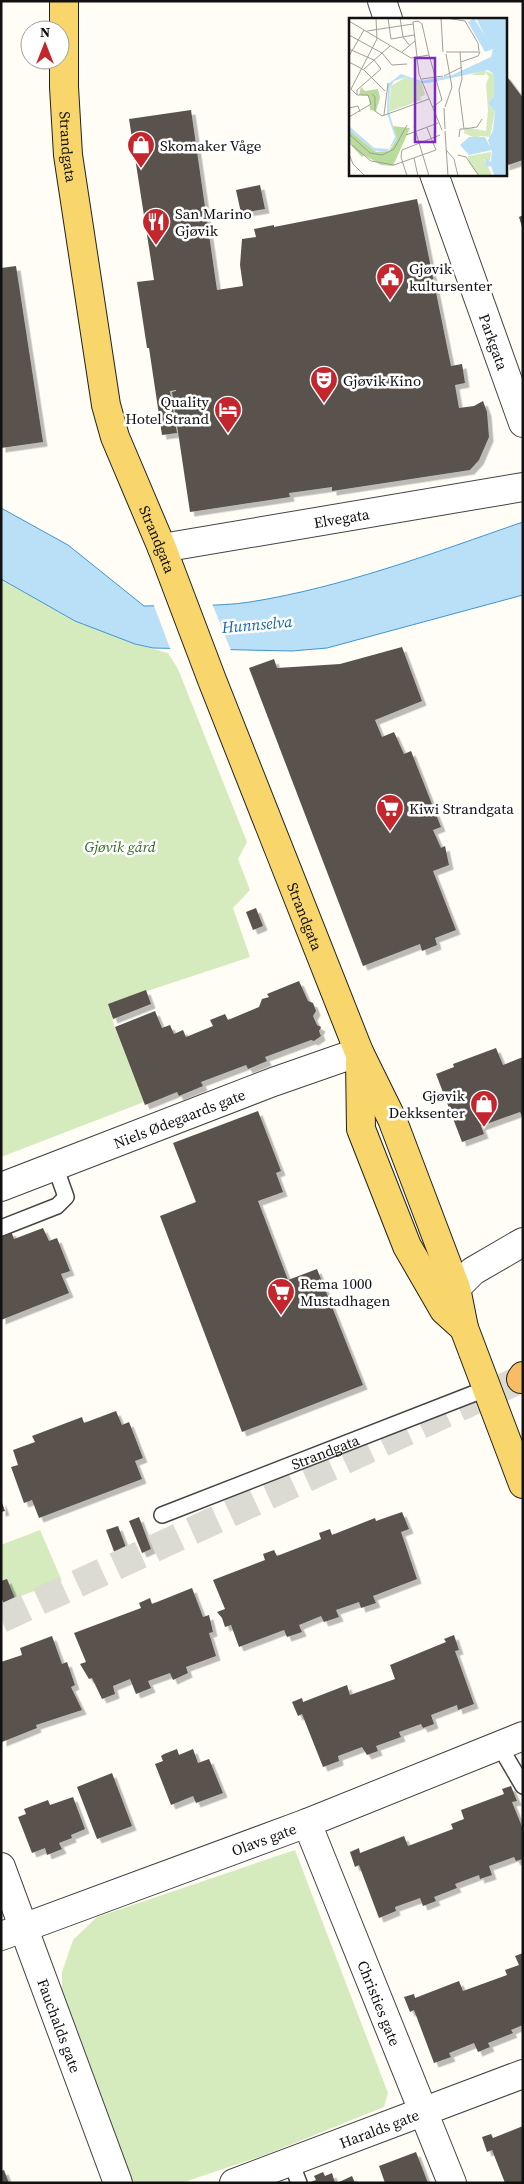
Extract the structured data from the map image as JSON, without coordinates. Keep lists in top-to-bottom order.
{
  "streets": {
    "main road": ["Strandgata"],
    "street": [
      "Parkgata",
      "Elvegata",
      "Niels Ødegaards gate",
      "Olavs gate",
      "Christies gate",
      "Fauchalds gate",
      "Haralds gate"
    ]
  },
  "crossings": [
    ["Strandgata", "Elvegata"],
    ["Strandgata", "Niels Ødegaards gate"],
    ["Olavs gate", "Christies gate"],
    ["Olavs gate", "Fauchalds gate"],
    ["Christies gate", "Haralds gate"]
  ],
  "water": ["Hunnselva"],
  "parks": ["Gjøvik gård"],
  "places": {
    "shop": ["Skomaker Våge", "Gjøvik Dekksenter"],
    "restaurant": ["San Marino Gjøvik"],
    "public building": ["Gjøvik kultursenter"],
    "theatre": ["Gjøvik Kino"],
    "hotel": ["Quality Hotel Strand"],
    "supermarket": ["Kiwi Strandgata", "Rema 1000 Mustadhagen"]
  },
  "north": "top"
}
